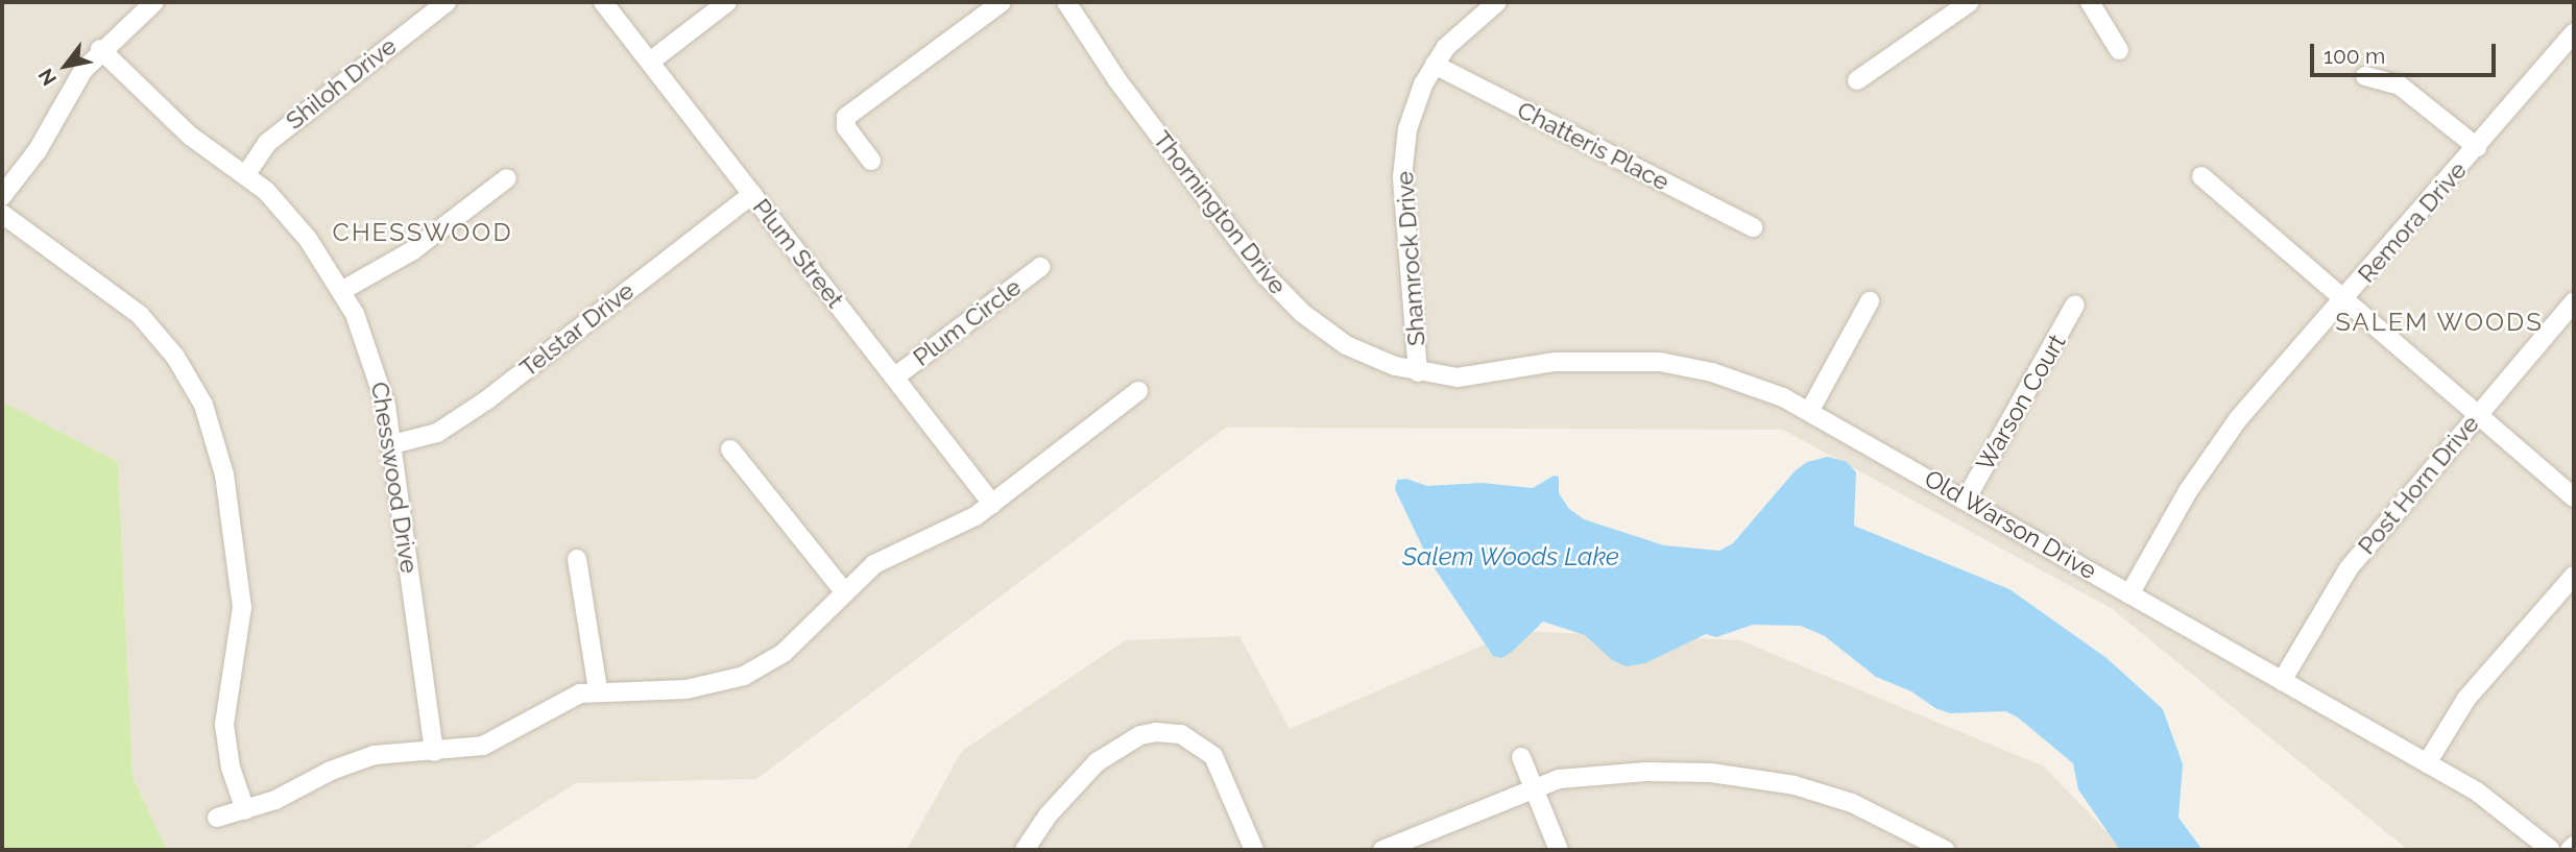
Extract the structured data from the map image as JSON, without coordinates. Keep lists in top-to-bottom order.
{
  "streets": {
    "street": [
      "Shiloh Drive",
      "Chatteris Place",
      "Thornington Drive",
      "Remora Drive",
      "Plum Street",
      "Shamrock Drive",
      "Plum Circle",
      "Telstar Drive",
      "Warson Court",
      "Chesswood Drive",
      "Post Horn Drive",
      "Old Warson Drive"
    ]
  },
  "crossings": [
    ["Shiloh Drive", "Chesswood Drive"],
    ["Chatteris Place", "Shamrock Drive"],
    ["Thornington Drive", "Shamrock Drive"],
    ["Thornington Drive", "Old Warson Drive"],
    ["Remora Drive", "Old Warson Drive"],
    ["Plum Street", "Plum Circle"],
    ["Plum Street", "Telstar Drive"],
    ["Shamrock Drive", "Old Warson Drive"],
    ["Telstar Drive", "Chesswood Drive"],
    ["Warson Court", "Old Warson Drive"],
    ["Post Horn Drive", "Old Warson Drive"]
  ],
  "districts": ["CHESSWOOD", "SALEM WOODS"],
  "water": ["Salem Woods Lake"],
  "scale_bar": "100 m",
  "north": "bottom left"
}
